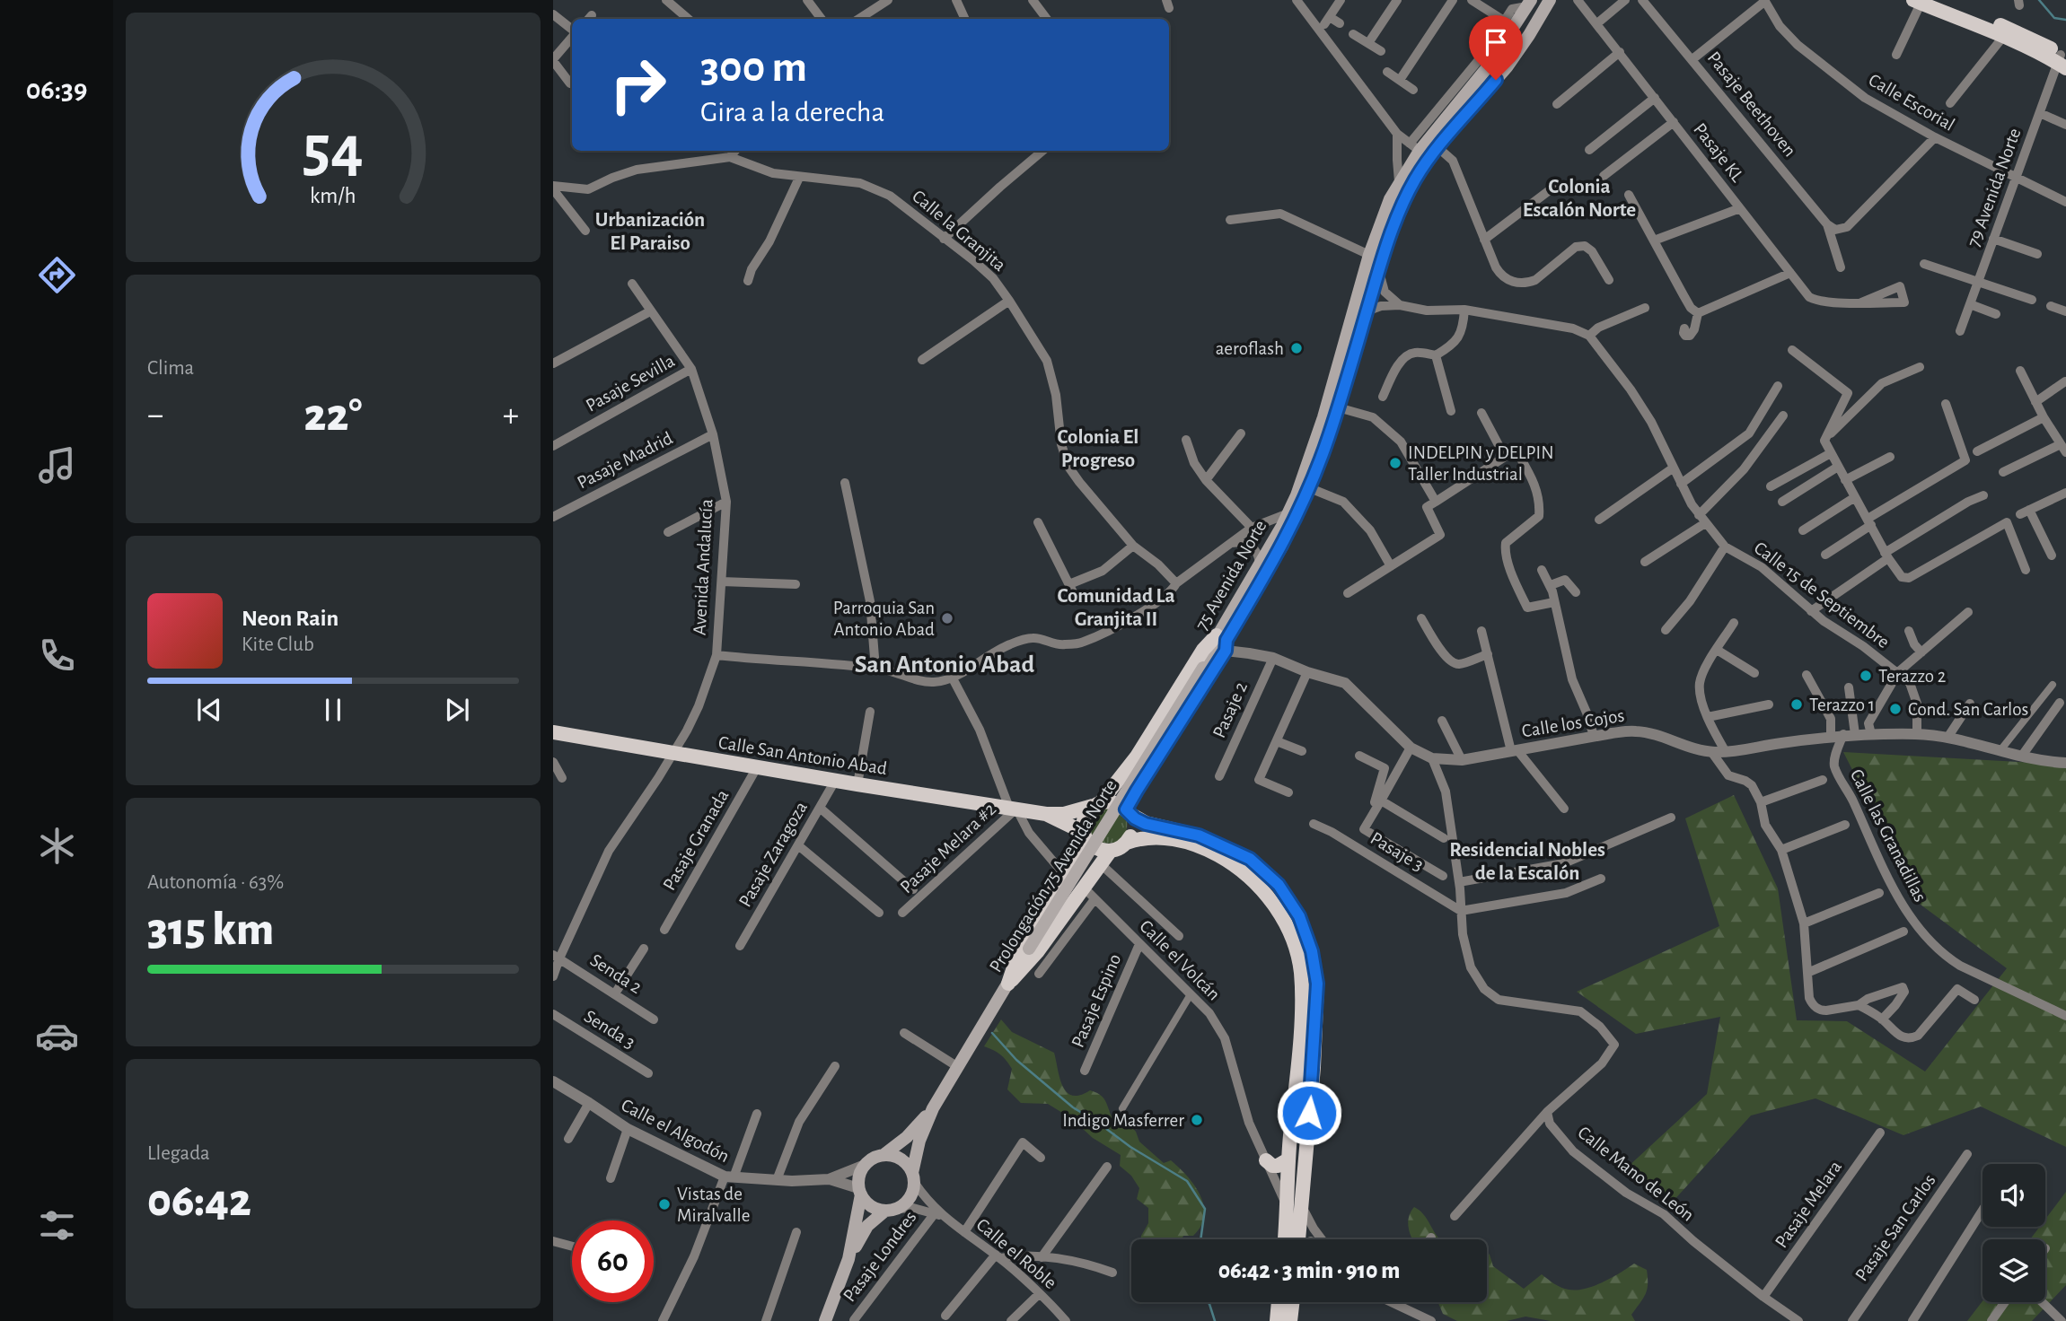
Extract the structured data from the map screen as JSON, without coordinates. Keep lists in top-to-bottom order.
{
  "streets": {
    "main road": ["75 Avenida Norte", "Calle San Antonio Abad", "Prolongación 75 Avenida Norte"],
    "street": [
      "Calle Escorial",
      "Pasaje Beethoven",
      "Pasaje KL",
      "79 Avenida Norte",
      "Calle la Granjita",
      "Pasaje Sevilla",
      "Pasaje Madrid",
      "Avenida Andalucía",
      "Calle 15 de Septiembre",
      "Pasaje 2",
      "Calle los Cojos",
      "Calle las Granadillas",
      "Pasaje Granada",
      "Pasaje Melara #2",
      "Pasaje 3",
      "Pasaje Zaragoza",
      "Calle el Volcán",
      "Senda 2",
      "Pasaje Espino",
      "Senda 3",
      "Calle el Algodón",
      "Calle Mano de León",
      "Pasaje Melara",
      "Pasaje San Carlos",
      "Calle el Roble",
      "Pasaje Londres"
    ]
  },
  "crossings": [
    ["Calle Escorial", "79 Avenida Norte"],
    ["Pasaje Sevilla", "Avenida Andalucía"],
    ["Pasaje Madrid", "Avenida Andalucía"],
    ["Avenida Andalucía", "Calle San Antonio Abad"],
    ["Avenida Andalucía", "Senda 2"],
    ["75 Avenida Norte", "Calle los Cojos"],
    ["75 Avenida Norte", "Prolongación 75 Avenida Norte"],
    ["Calle 15 de Septiembre", "Calle los Cojos"],
    ["Pasaje 2", "Calle los Cojos"],
    ["Calle los Cojos", "Calle las Granadillas"],
    ["Calle San Antonio Abad", "Pasaje Granada"],
    ["Calle San Antonio Abad", "Pasaje Melara #2"],
    ["Calle San Antonio Abad", "Pasaje Zaragoza"],
    ["Prolongación 75 Avenida Norte", "Calle el Algodón"],
    ["Prolongación 75 Avenida Norte", "Calle el Roble"],
    ["Calle el Volcán", "Pasaje Espino"],
    ["Calle el Algodón", "Calle el Roble"],
    ["Calle Mano de León", "Pasaje Melara"],
    ["Calle el Roble", "Pasaje Londres"]
  ],
  "districts": [
    "Colonia Escalón Norte",
    "Urbanización El Paraiso",
    "Colonia El Progreso",
    "Comunidad La Granjita II",
    "San Antonio Abad",
    "Residencial Nobles de la Escalón"
  ],
  "places": [
    "aeroflash",
    "INDELPIN y DELPIN Taller Industrial",
    "Parroquia San Antonio Abad",
    "Terazzo 2",
    "Terazzo 1",
    "Cond. San Carlos",
    "Indigo Masferrer",
    "Vistas de Miralvalle"
  ],
  "page": {
    "tabs": "06:39",
    "turn": ["300 m", "Gira a la derecha"],
    "tile": [
      "Clima",
      ["Autonomía · 63%", "315 km"],
      ["Llegada", "06:42"]
    ],
    "heat": ["−", "22°", "+"],
    "song": ["Neon Rain", "Kite Club"],
    "limit": "60",
    "trip": "06:42 · 3 min · 910 m",
    "gauge": ["54", "km/h"]
  }
}
